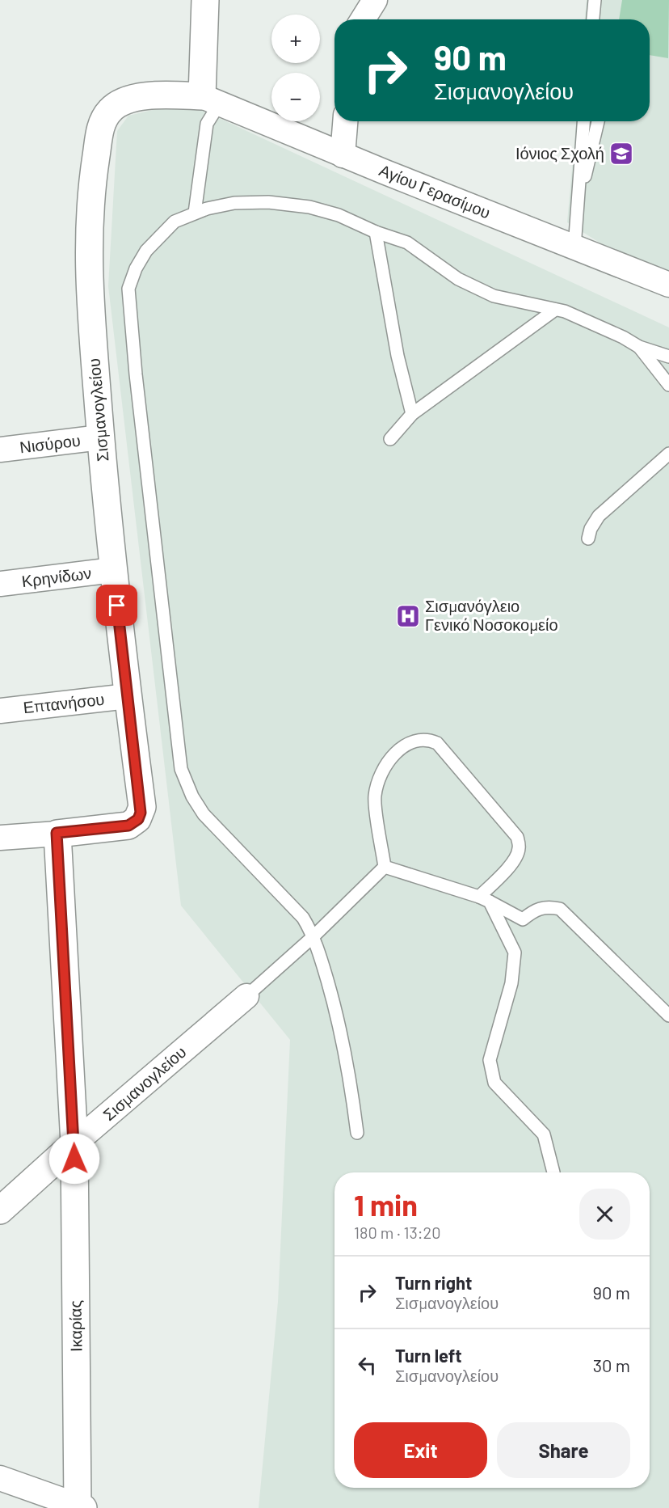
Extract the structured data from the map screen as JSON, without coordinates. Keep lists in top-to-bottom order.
{
  "streets": {
    "street": [
      "Αγίου Γερασίμου",
      "Σισμανογλείου",
      "Νισύρου",
      "Κρηνίδων",
      "Επτανήσου",
      "Ικαρίας"
    ]
  },
  "crossings": [
    ["Αγίου Γερασίμου", "Σισμανογλείου"],
    ["Σισμανογλείου", "Νισύρου"],
    ["Σισμανογλείου", "Κρηνίδων"],
    ["Σισμανογλείου", "Επτανήσου"],
    ["Σισμανογλείου", "Ικαρίας"]
  ],
  "places": {
    "school or university": ["Ιόνιος Σχολή"],
    "hospital": ["Σισμανόγλειο Γενικό Νοσοκομείο"]
  },
  "page": {
    "map_buttons": ["+", "−"],
    "turn": ["90 m", "Σισμανογλείου"],
    "heading": ["1 min", "180 m · 13:20"],
    "list": [
      {
        "name": "Turn right",
        "note": "Σισμανογλείου",
        "value": "90 m"
      },
      {
        "name": "Turn left",
        "note": "Σισμανογλείου",
        "value": "30 m"
      }
    ],
    "buttons": ["Exit", "Share"]
  }
}
